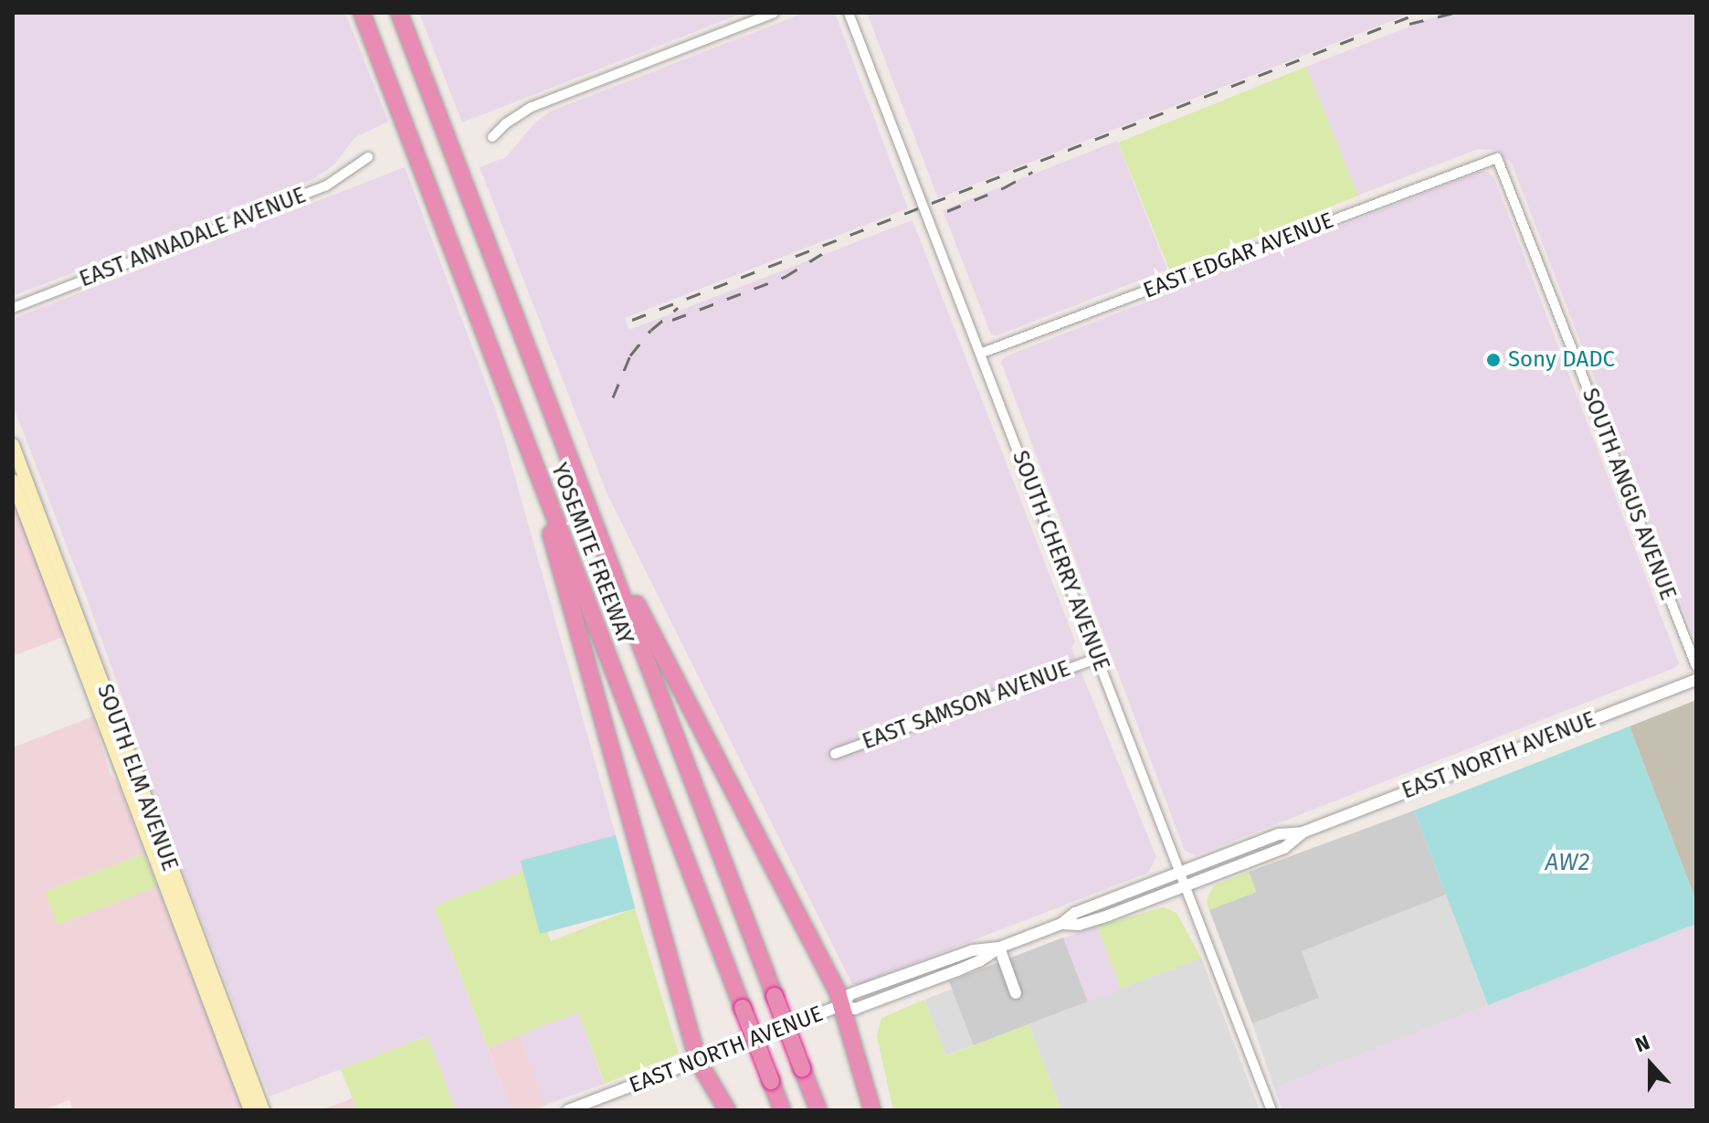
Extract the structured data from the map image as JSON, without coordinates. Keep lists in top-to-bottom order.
{
  "streets": {
    "highway": ["YOSEMITE FREEWAY"],
    "main road": ["SOUTH ELM AVENUE"],
    "street": [
      "EAST ANNADALE AVENUE",
      "EAST EDGAR AVENUE",
      "SOUTH ANGUS AVENUE",
      "SOUTH CHERRY AVENUE",
      "EAST SAMSON AVENUE",
      "EAST NORTH AVENUE"
    ]
  },
  "crossings": [
    ["EAST EDGAR AVENUE", "SOUTH ANGUS AVENUE"],
    ["EAST EDGAR AVENUE", "SOUTH CHERRY AVENUE"],
    ["SOUTH CHERRY AVENUE", "EAST SAMSON AVENUE"],
    ["SOUTH CHERRY AVENUE", "EAST NORTH AVENUE"]
  ],
  "water": ["AW2"],
  "places": ["Sony DADC"],
  "north": "top"
}
